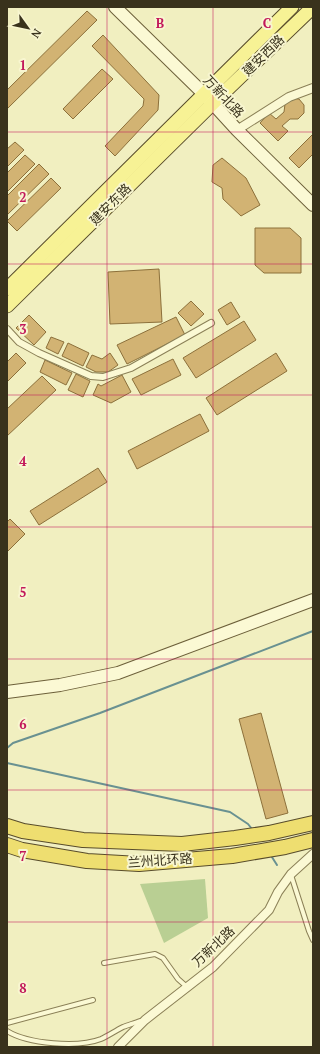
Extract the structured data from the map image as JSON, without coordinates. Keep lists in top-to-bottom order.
{
  "streets": {
    "highway": ["兰州北环路"],
    "main road": ["建安西路", "万新北路", "建安东路"]
  },
  "crossings": [
    ["建安西路", "万新北路"],
    ["建安西路", "建安东路"],
    ["万新北路", "建安东路"]
  ],
  "north": "bottom right",
  "grid": {
    "columns": ["B", "C"],
    "rows": [
      "1",
      "2",
      "3",
      "4",
      "5",
      "6",
      "7",
      "8"
    ]
  }
}
